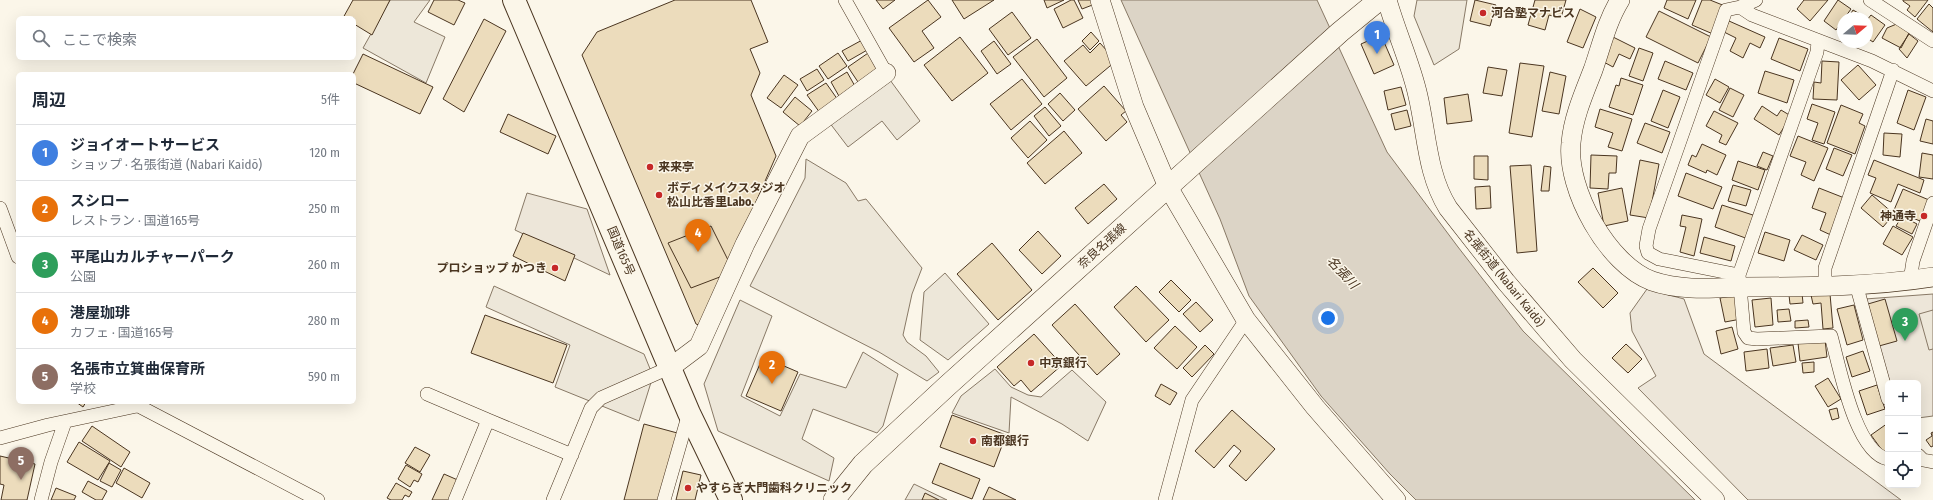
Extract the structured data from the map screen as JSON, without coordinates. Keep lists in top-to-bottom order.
{
  "streets": {
    "highway": ["国道165号"],
    "main road": ["奈良名張線"],
    "street": ["名張街道 (Nabari Kaidō)"]
  },
  "water": ["名張川"],
  "places": [
    "河合塾マナビス",
    "来来亭",
    "ボディメイクスタジオ 松山比香里Labo.",
    "神通寺",
    "プロショップ かつき",
    "中京銀行",
    "南都銀行",
    "やすらぎ大門歯科クリニック"
  ],
  "north": "right",
  "page": {
    "search": "ここで検索",
    "pins": [
      "1",
      "4",
      "3",
      "2",
      "5"
    ],
    "heading": ["周辺", "5件"],
    "list": [
      {
        "mark": "1",
        "name": "ジョイオートサービス",
        "note": "ショップ · 名張街道 (Nabari Kaidō)",
        "value": "120 m"
      },
      {
        "mark": "2",
        "name": "スシロー",
        "note": "レストラン · 国道165号",
        "value": "250 m"
      },
      {
        "mark": "3",
        "name": "平尾山カルチャーパーク",
        "note": "公園",
        "value": "260 m"
      },
      {
        "mark": "4",
        "name": "港屋珈琲",
        "note": "カフェ · 国道165号",
        "value": "280 m"
      },
      {
        "mark": "5",
        "name": "名張市立箕曲保育所",
        "note": "学校",
        "value": "590 m"
      }
    ],
    "map_buttons": ["+", "−"]
  }
}
